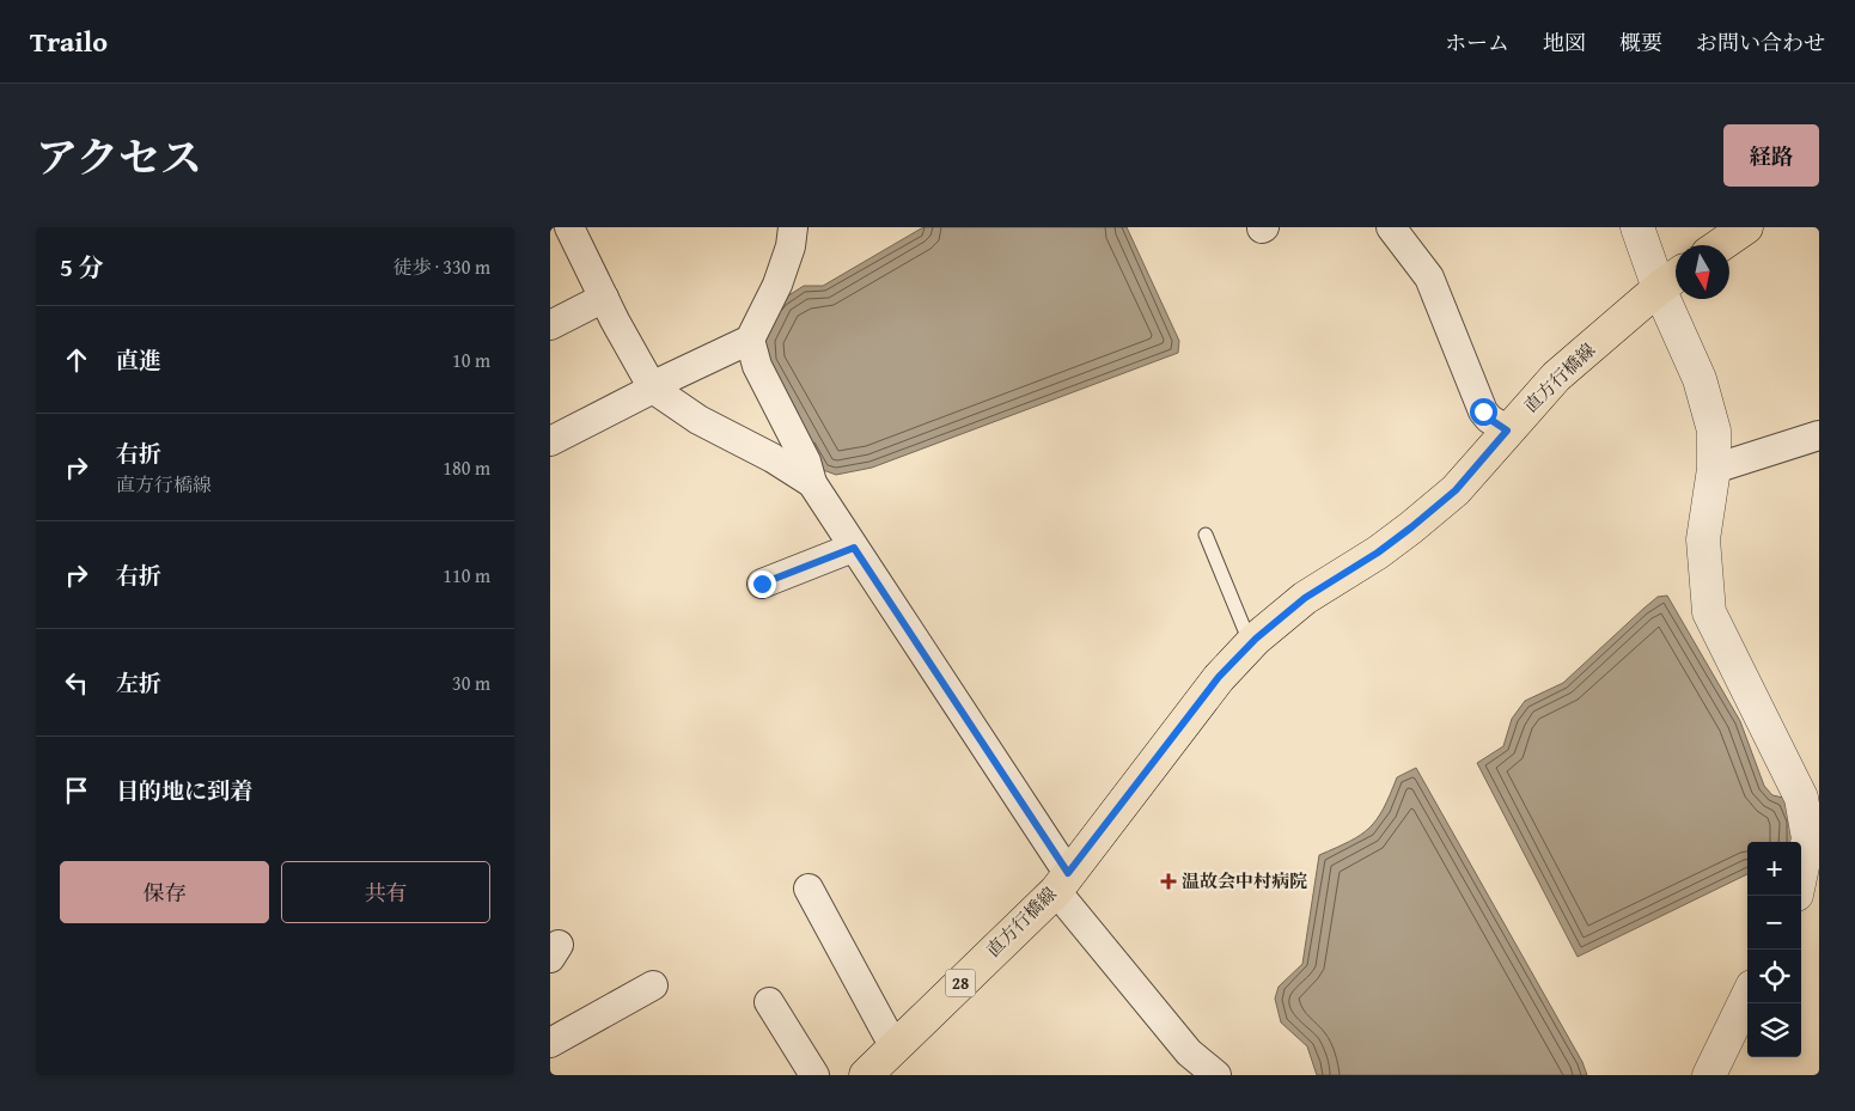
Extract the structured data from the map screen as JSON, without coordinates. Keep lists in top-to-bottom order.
{
  "streets": {
    "main road": ["直方行橋線", "28"]
  },
  "places": {
    "health": ["温故会中村病院"]
  },
  "north": "bottom",
  "page": {
    "header": "Trailo",
    "nav": [
      "ホーム",
      "地図",
      "概要",
      "お問い合わせ"
    ],
    "title": "アクセス",
    "buttons": [
      "経路",
      ["保存", "共有"]
    ],
    "heading": ["5 分", "徒歩 · 330 m"],
    "list": [
      ["直進", "10 m"],
      ["右折", "直方行橋線", "180 m"],
      ["右折", "110 m"],
      ["左折", "30 m"],
      "目的地に到着"
    ],
    "map_buttons": ["+", "−"]
  }
}
